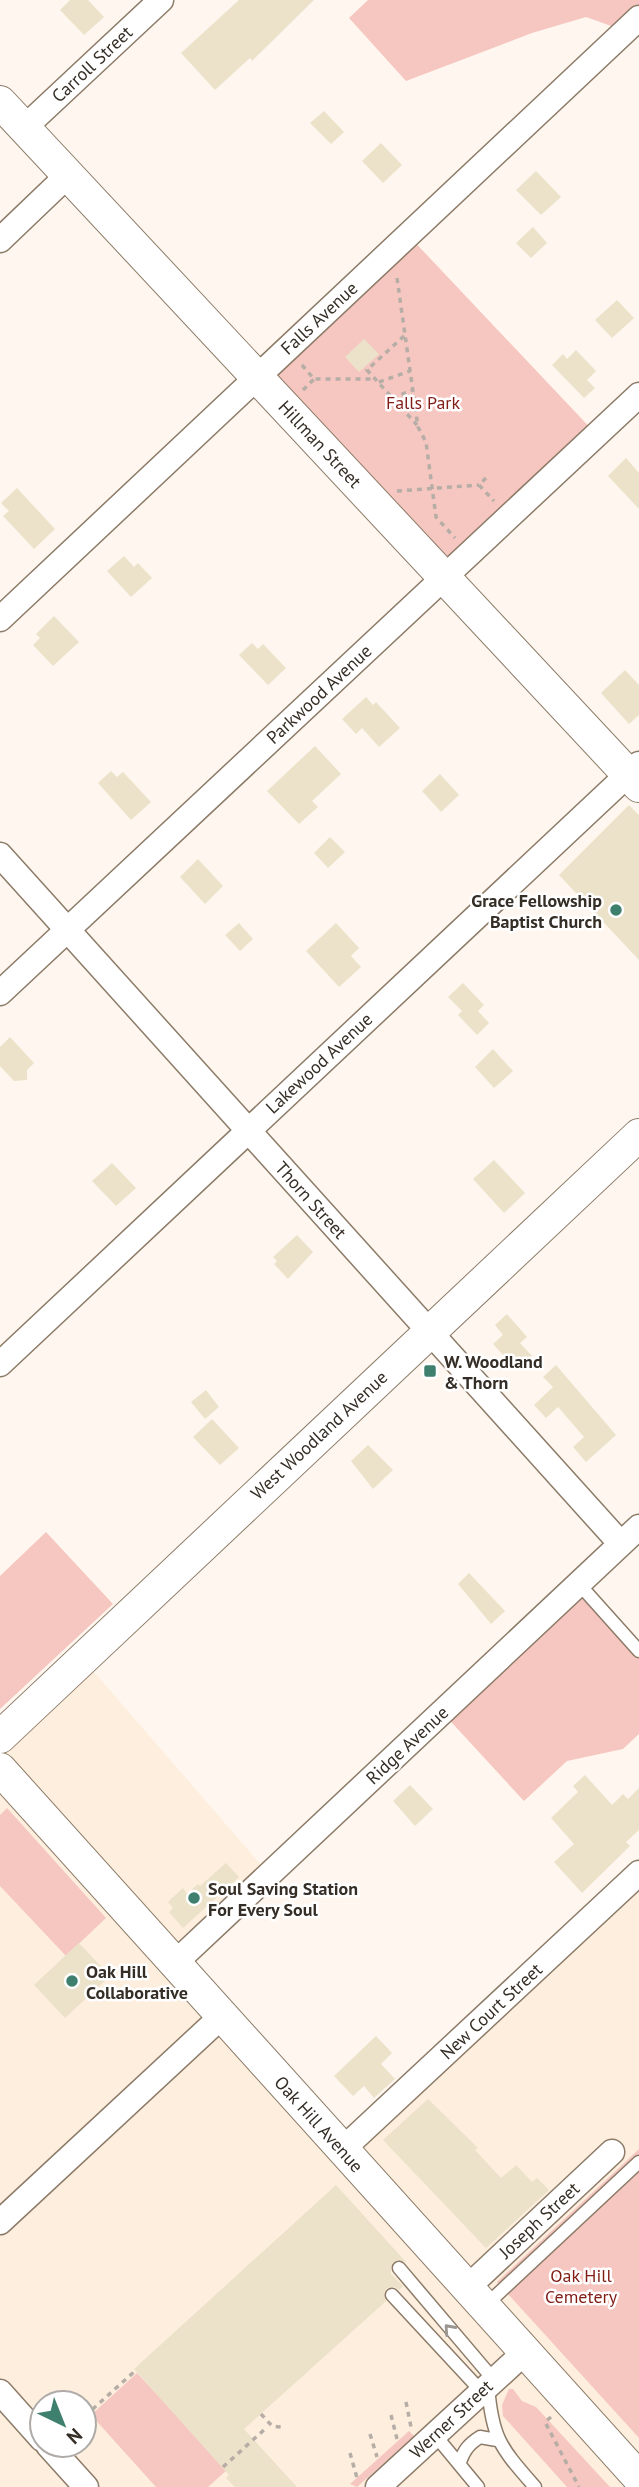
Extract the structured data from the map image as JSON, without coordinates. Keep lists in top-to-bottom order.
{
  "streets": {
    "street": [
      "Carroll Street",
      "Falls Avenue",
      "Hillman Street",
      "Parkwood Avenue",
      "Lakewood Avenue",
      "Thorn Street",
      "West Woodland Avenue",
      "Ridge Avenue",
      "New Court Street",
      "Oak Hill Avenue",
      "Joseph Street",
      "Werner Street"
    ]
  },
  "crossings": [
    ["Carroll Street", "Hillman Street"],
    ["Falls Avenue", "Hillman Street"],
    ["Hillman Street", "Parkwood Avenue"],
    ["Hillman Street", "Lakewood Avenue"],
    ["Parkwood Avenue", "Thorn Street"],
    ["Lakewood Avenue", "Thorn Street"],
    ["Thorn Street", "West Woodland Avenue"],
    ["Thorn Street", "Ridge Avenue"],
    ["Ridge Avenue", "Oak Hill Avenue"],
    ["New Court Street", "Oak Hill Avenue"],
    ["Oak Hill Avenue", "Joseph Street"],
    ["Oak Hill Avenue", "Werner Street"]
  ],
  "parks": ["Falls Park", "Oak Hill Cemetery"],
  "places": {
    "other": ["Grace Fellowship Baptist Church", "Soul Saving Station For Every Soul", "Oak Hill Collaborative"],
    "transit": ["W. Woodland & Thorn"]
  },
  "north": "bottom right"
}
